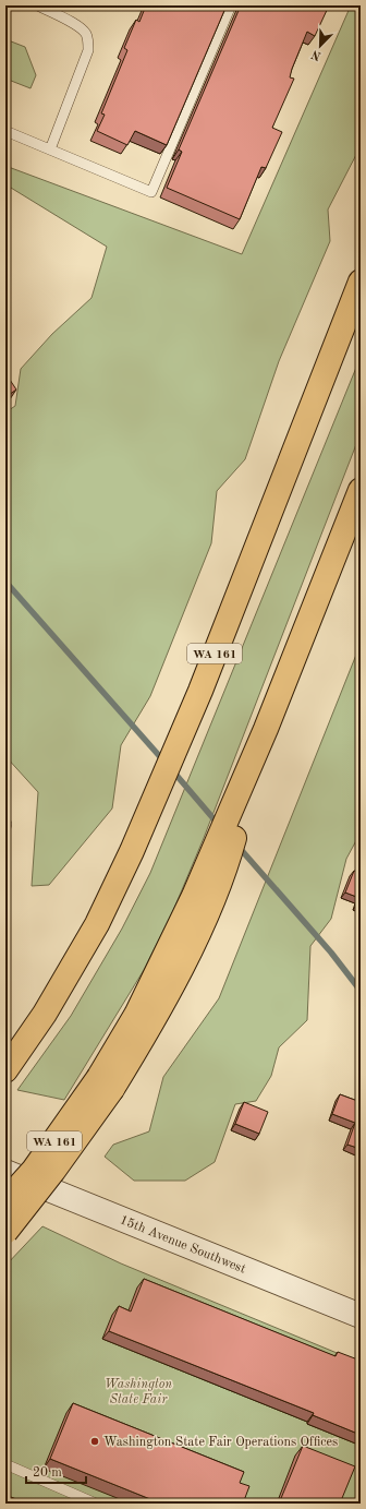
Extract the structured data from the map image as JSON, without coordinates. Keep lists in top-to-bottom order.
{
  "streets": {
    "highway": ["WA 161"],
    "street": ["15th Avenue Southwest"]
  },
  "parks": ["Washington State Fair"],
  "places": ["Washington State Fair Operations Offices"],
  "scale_bar": "20 m",
  "north": "bottom left"
}
